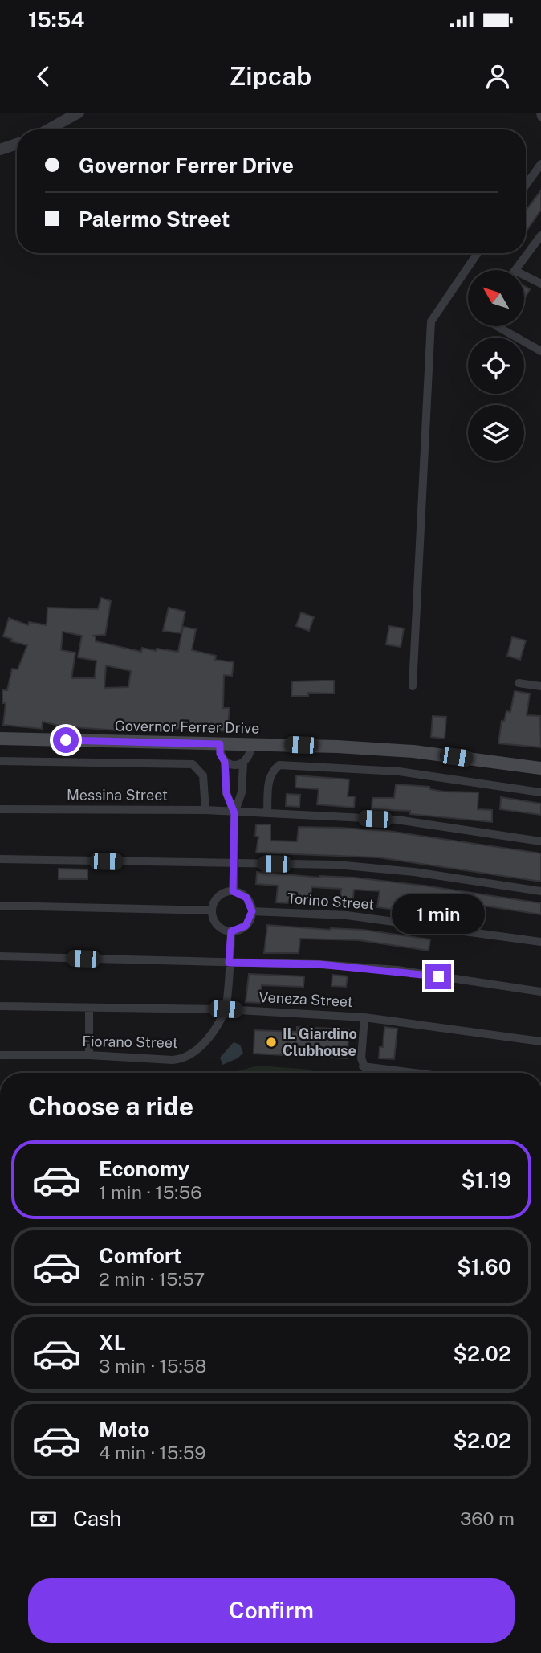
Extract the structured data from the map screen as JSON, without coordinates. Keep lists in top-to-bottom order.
{
  "streets": {
    "main road": ["Governor Ferrer Drive"],
    "street": [
      "Messina Street",
      "Torino Street",
      "Veneza Street",
      "Fiorano Street"
    ]
  },
  "crossings": [
    ["Veneza Street", "Fiorano Street"]
  ],
  "places": ["IL Giardino Clubhouse"],
  "north": "top left",
  "page": {
    "status": "15:54",
    "header": "Zipcab",
    "banner": ["Governor Ferrer Drive", "Palermo Street"],
    "bubble": "1 min",
    "heading": "Choose a ride",
    "list": [
      {
        "name": "Economy",
        "note": "1 min · 15:56",
        "value": "$1.19"
      },
      {
        "name": "Comfort",
        "note": "2 min · 15:57",
        "value": "$1.60"
      },
      {
        "name": "XL",
        "note": "3 min · 15:58",
        "value": "$2.02"
      },
      {
        "name": "Moto",
        "note": "4 min · 15:59",
        "value": "$2.02"
      }
    ],
    "pay": ["Cash", "360 m"],
    "buttons": "Confirm"
  }
}
